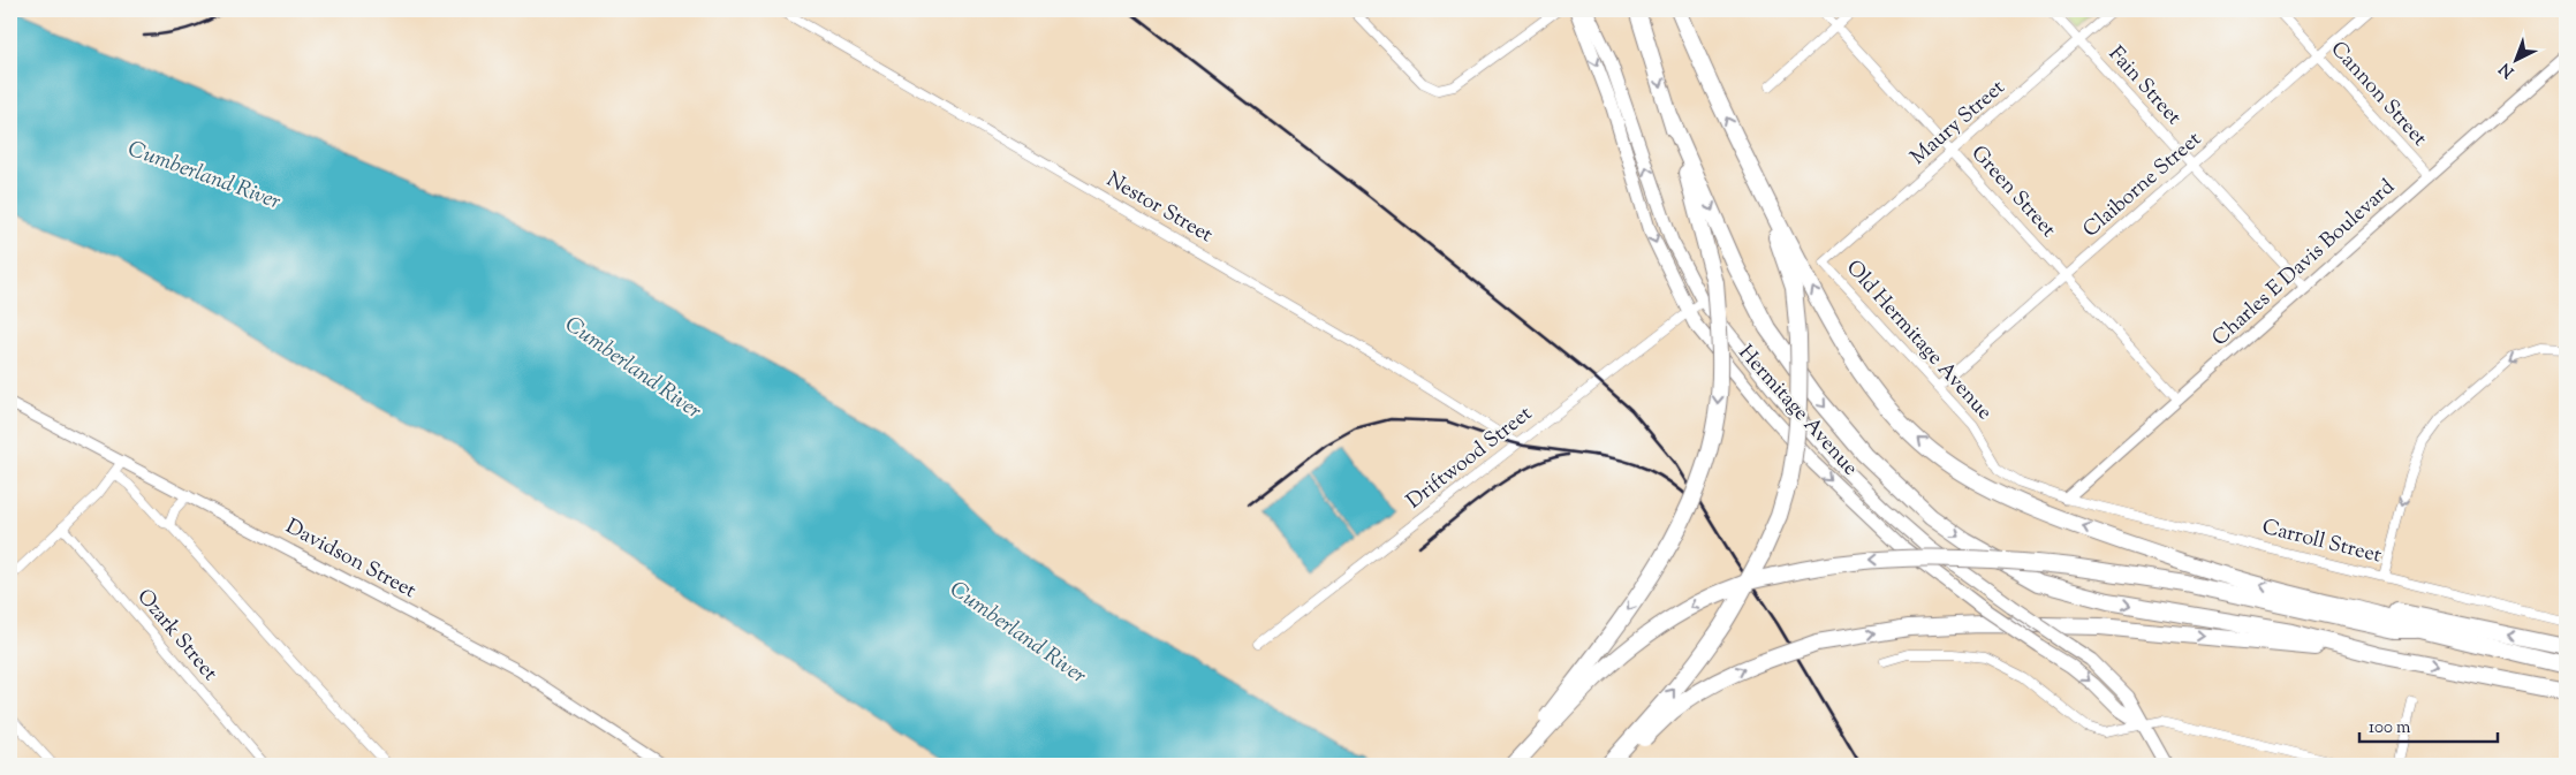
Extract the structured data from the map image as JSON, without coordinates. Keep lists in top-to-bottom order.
{
  "streets": {
    "main road": ["Hermitage Avenue"],
    "street": [
      "Fain Street",
      "Cannon Street",
      "Maury Street",
      "Claiborne Street",
      "Green Street",
      "Nestor Street",
      "Charles E Davis Boulevard",
      "Old Hermitage Avenue",
      "Driftwood Street",
      "Carroll Street",
      "Davidson Street",
      "Ozark Street"
    ]
  },
  "crossings": [
    ["Fain Street", "Maury Street"],
    ["Fain Street", "Claiborne Street"],
    ["Fain Street", "Charles E Davis Boulevard"],
    ["Cannon Street", "Claiborne Street"],
    ["Cannon Street", "Charles E Davis Boulevard"],
    ["Maury Street", "Green Street"],
    ["Maury Street", "Old Hermitage Avenue"],
    ["Claiborne Street", "Green Street"],
    ["Claiborne Street", "Old Hermitage Avenue"],
    ["Green Street", "Charles E Davis Boulevard"],
    ["Nestor Street", "Driftwood Street"],
    ["Charles E Davis Boulevard", "Old Hermitage Avenue"],
    ["Charles E Davis Boulevard", "Carroll Street"],
    ["Old Hermitage Avenue", "Carroll Street"],
    ["Hermitage Avenue", "Driftwood Street"]
  ],
  "water": ["Cumberland River"],
  "scale_bar": "100 m",
  "north": "bottom left"
}
